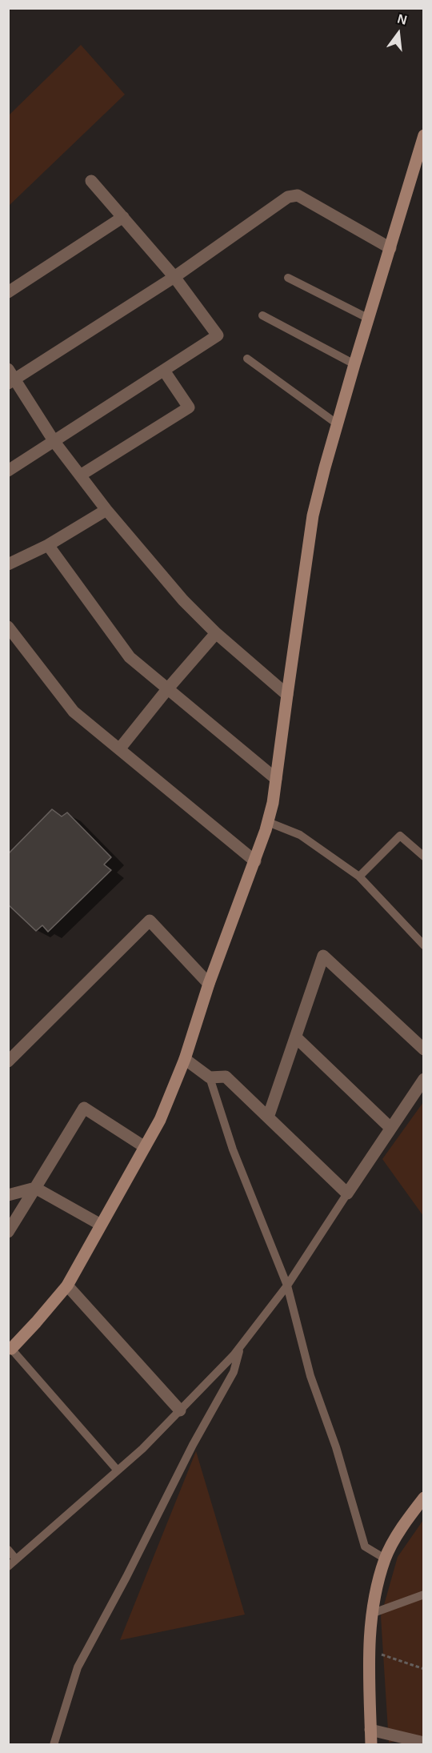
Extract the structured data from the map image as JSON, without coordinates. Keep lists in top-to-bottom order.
{
  "north": "top"
}
